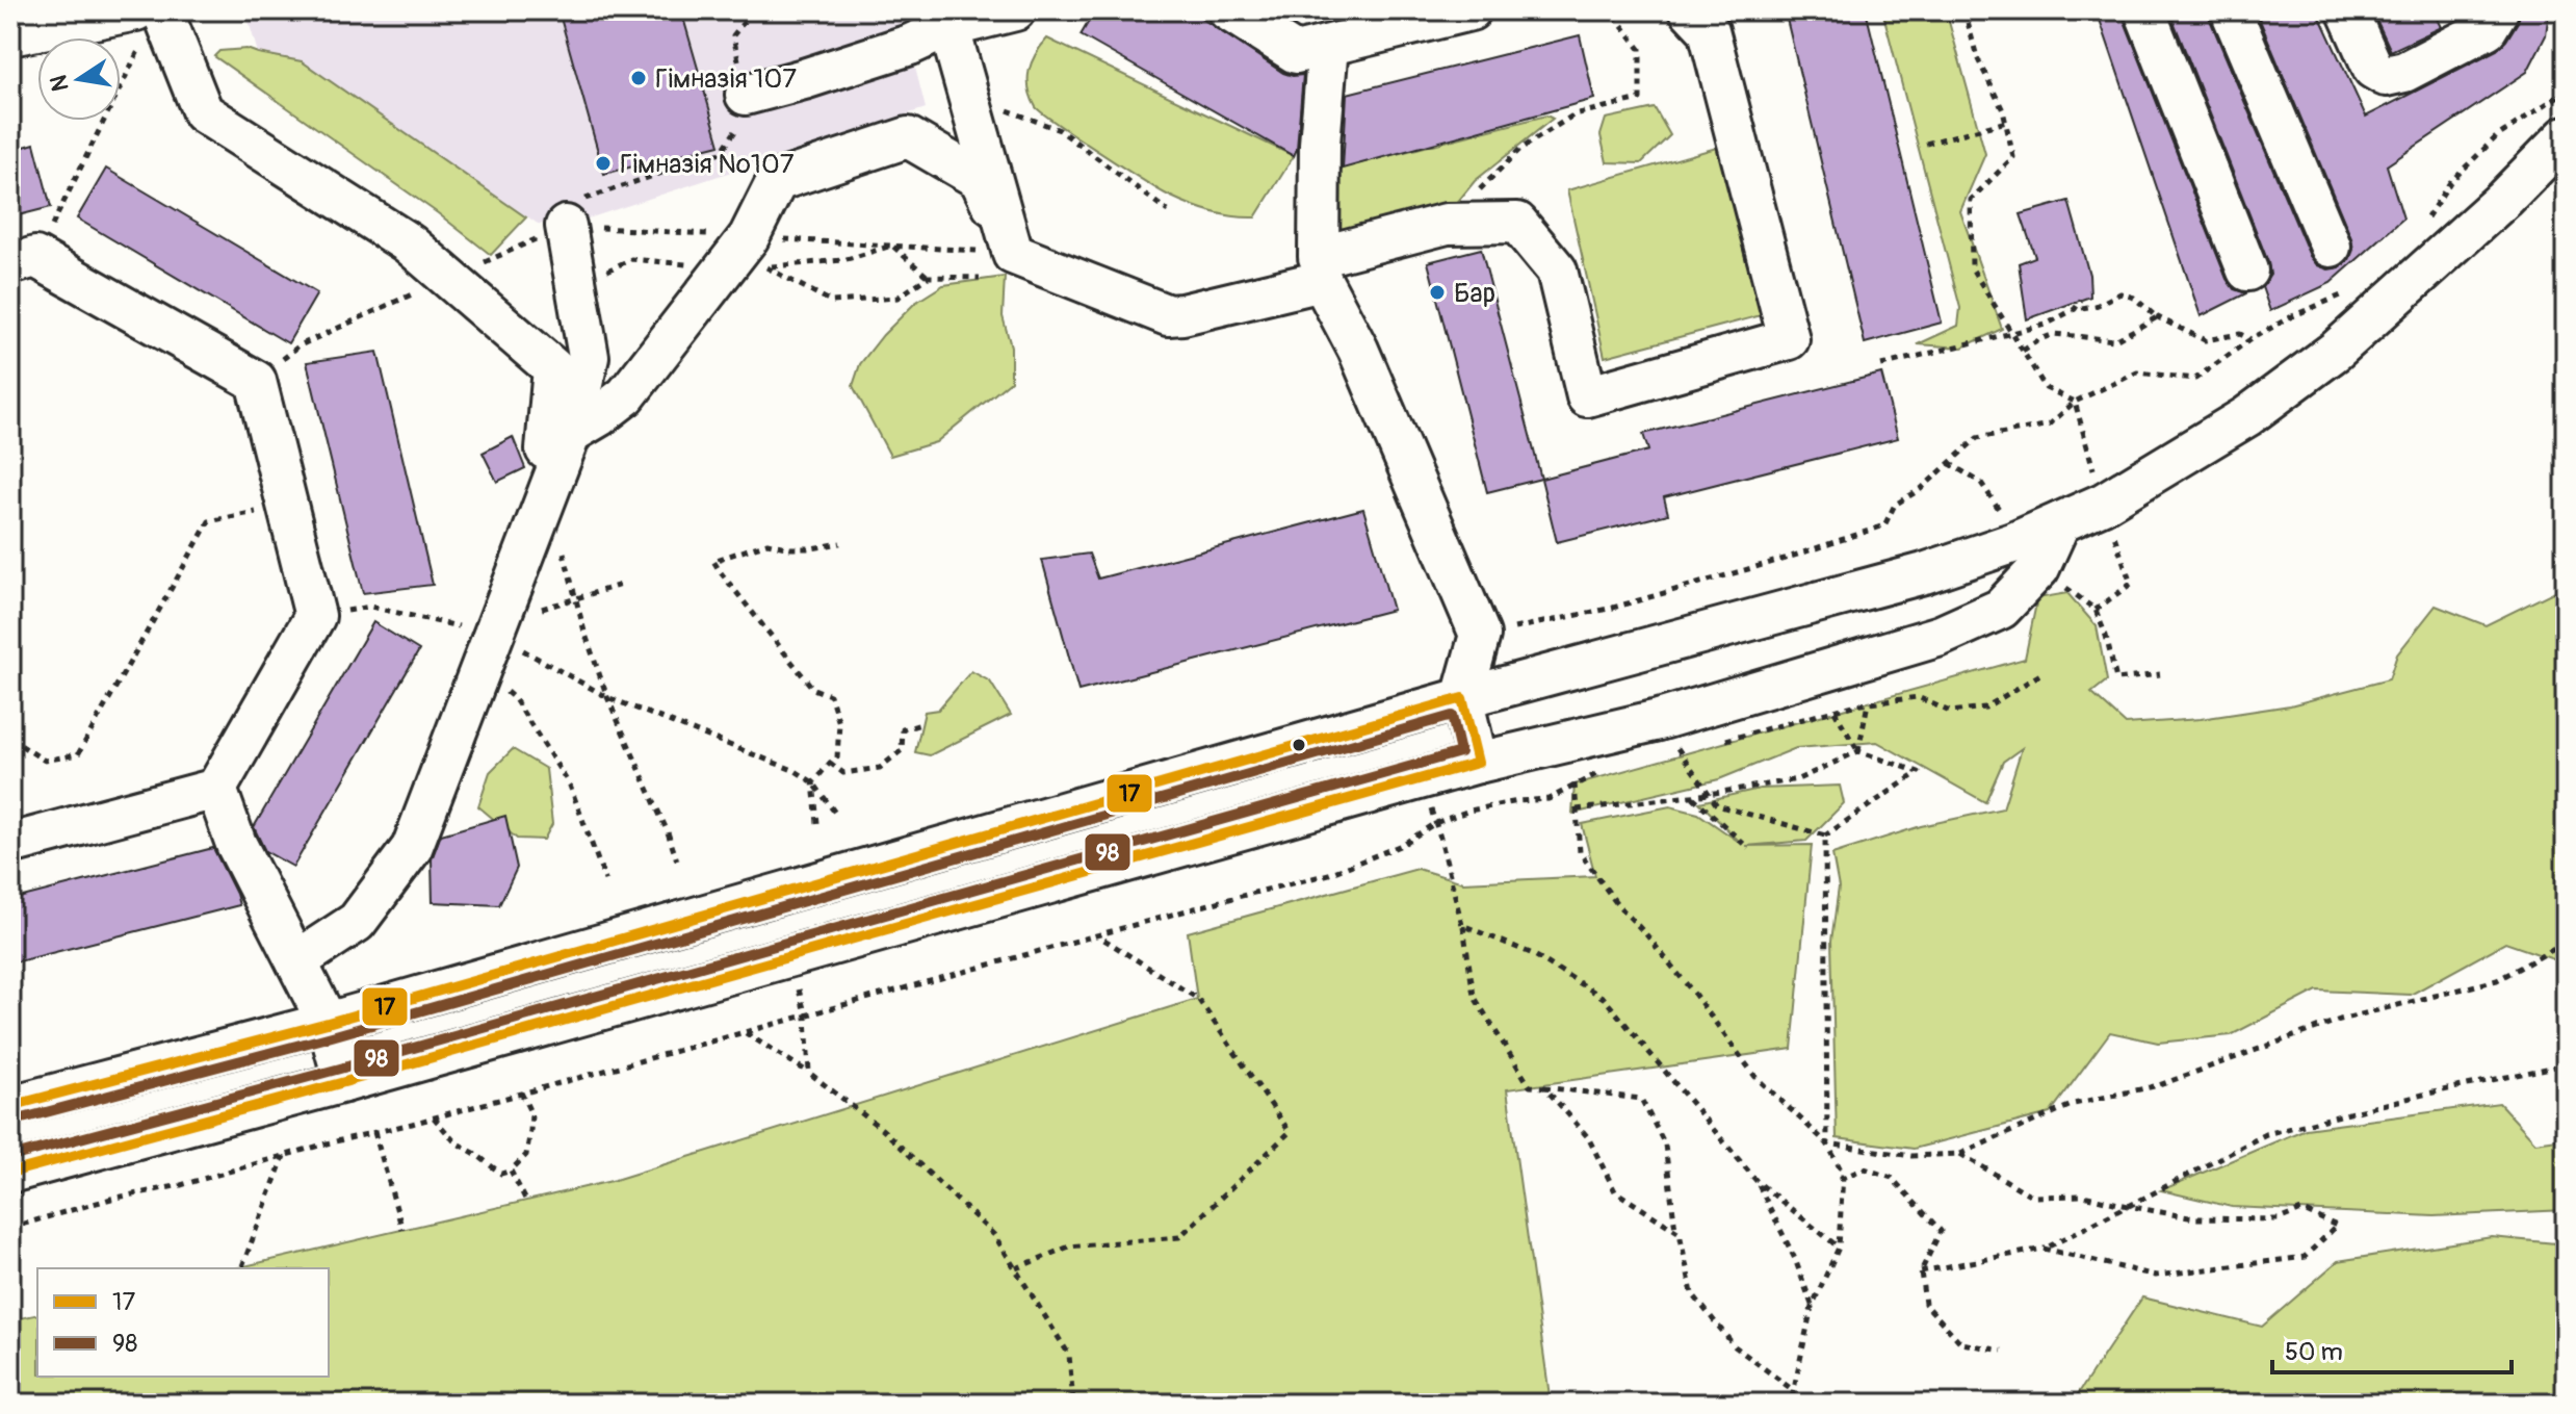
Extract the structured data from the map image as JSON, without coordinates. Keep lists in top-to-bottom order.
{
  "places": ["Гімназія 107", "Гімназія №107", "Бар"],
  "lines": ["transit line 17", "transit line 98"],
  "legend": ["17", "98"],
  "scale_bar": "50 m",
  "north": "left"
}
